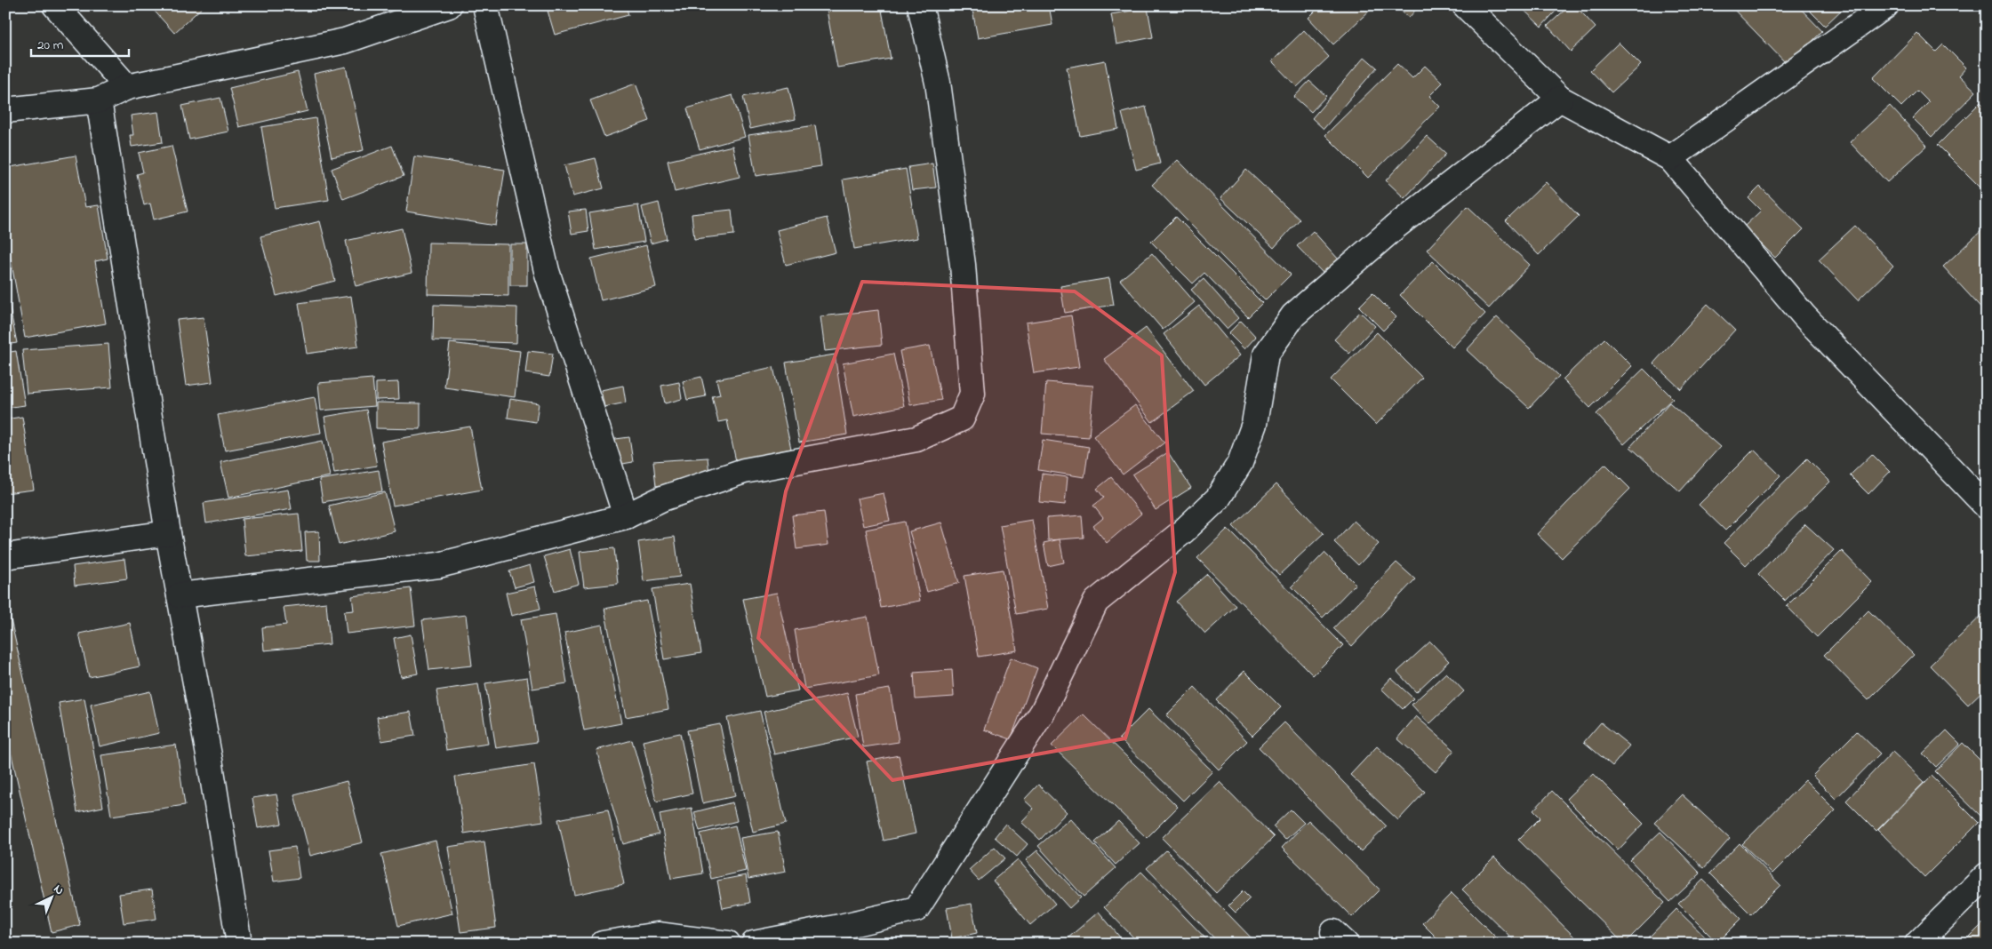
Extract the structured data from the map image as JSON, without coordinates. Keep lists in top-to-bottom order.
{
  "scale_bar": "20 m",
  "north": "top right"
}
